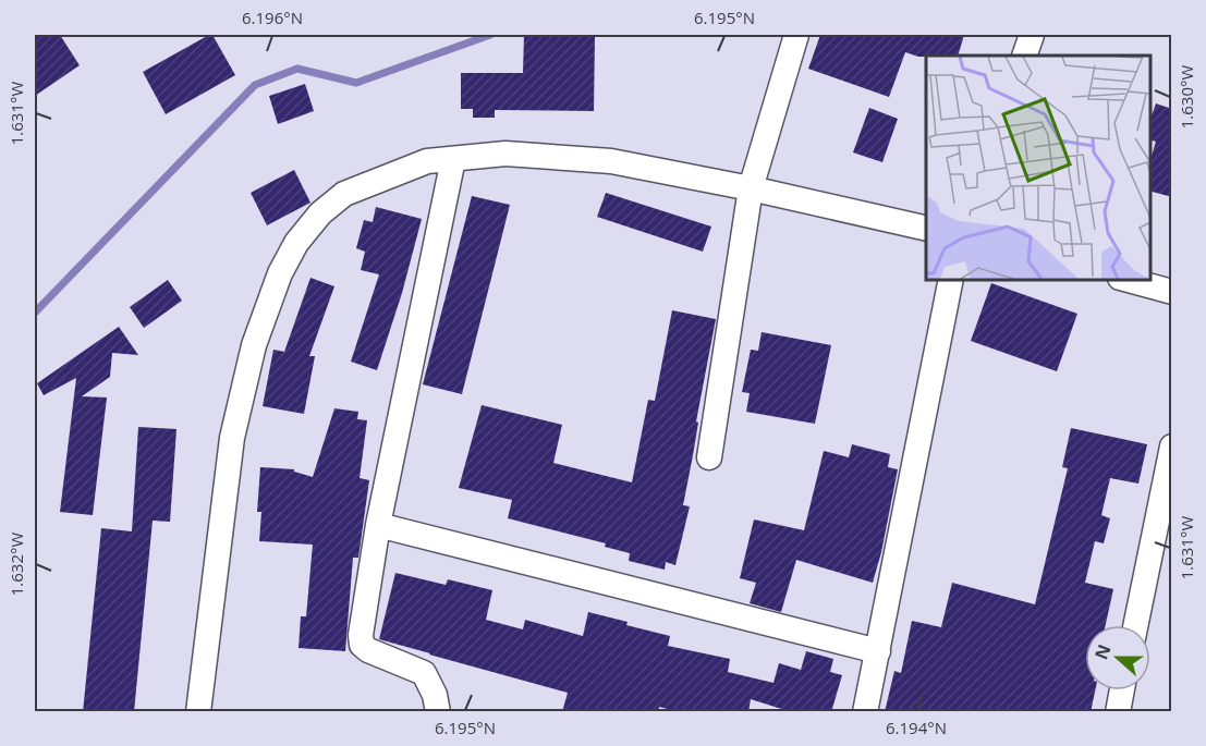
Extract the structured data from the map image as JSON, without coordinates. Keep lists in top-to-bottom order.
{
  "north": "left",
  "coordinates": [
    "6.196°N",
    "6.195°N",
    "1.630°W",
    "1.631°W",
    "1.632°W",
    "6.194°N"
  ]
}
